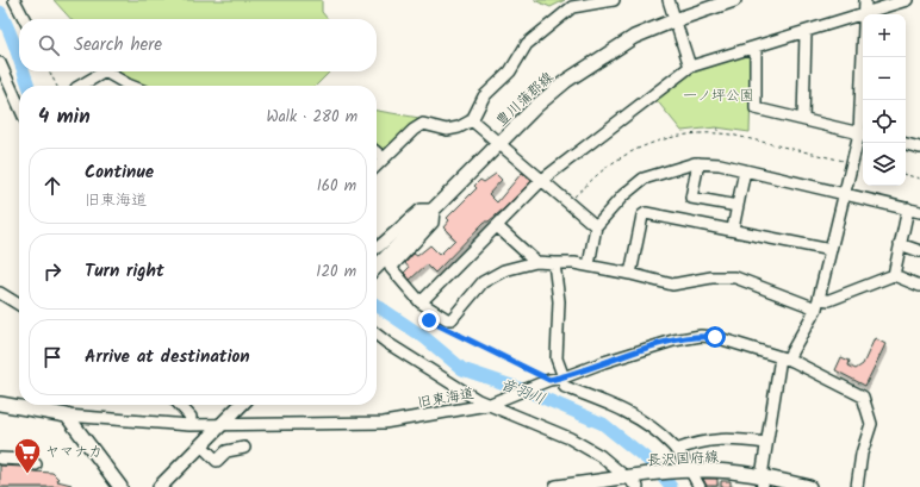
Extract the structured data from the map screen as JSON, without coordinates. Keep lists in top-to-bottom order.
{
  "streets": {
    "main road": ["豊川蒲郡線", "長沢国府線"],
    "street": ["旧東海道"]
  },
  "water": ["音羽川"],
  "parks": ["一ノ坪公園"],
  "places": {
    "supermarket": ["ヤマナカ"]
  },
  "page": {
    "map_buttons": ["+", "−"],
    "search": "Search here",
    "heading": ["4 min", "Walk · 280 m"],
    "list": [
      ["Continue", "旧東海道", "160 m"],
      ["Turn right", "120 m"],
      "Arrive at destination"
    ]
  }
}
